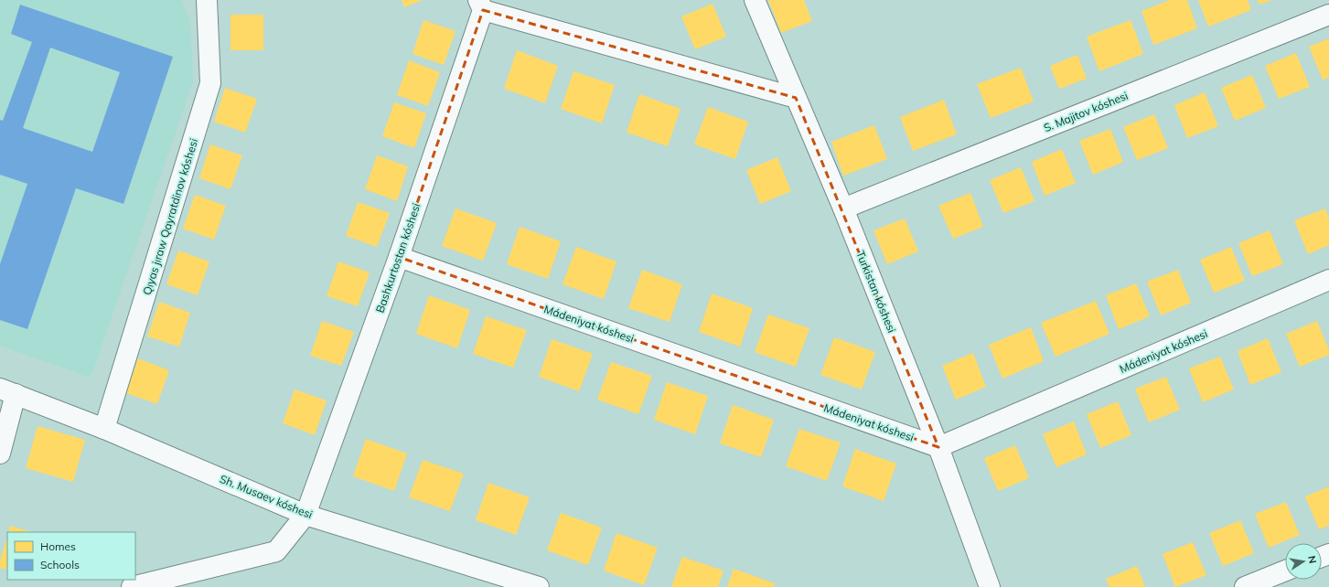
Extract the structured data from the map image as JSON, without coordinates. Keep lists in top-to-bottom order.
{
  "streets": {
    "street": [
      "S. Majitov kóshesi",
      "Qıyas jıraw Qayratdinov kóshesi",
      "Bashkurtostan kóshesi",
      "Turkistan kóshesi",
      "Mádeniyat kóshesi",
      "Sh. Musaev kóshesi"
    ]
  },
  "crossings": [
    ["S. Majitov kóshesi", "Turkistan kóshesi"],
    ["Qıyas jıraw Qayratdinov kóshesi", "Sh. Musaev kóshesi"],
    ["Bashkurtostan kóshesi", "Mádeniyat kóshesi"],
    ["Bashkurtostan kóshesi", "Sh. Musaev kóshesi"],
    ["Turkistan kóshesi", "Mádeniyat kóshesi"]
  ],
  "legend": ["Homes", "Schools"],
  "north": "right"
}
